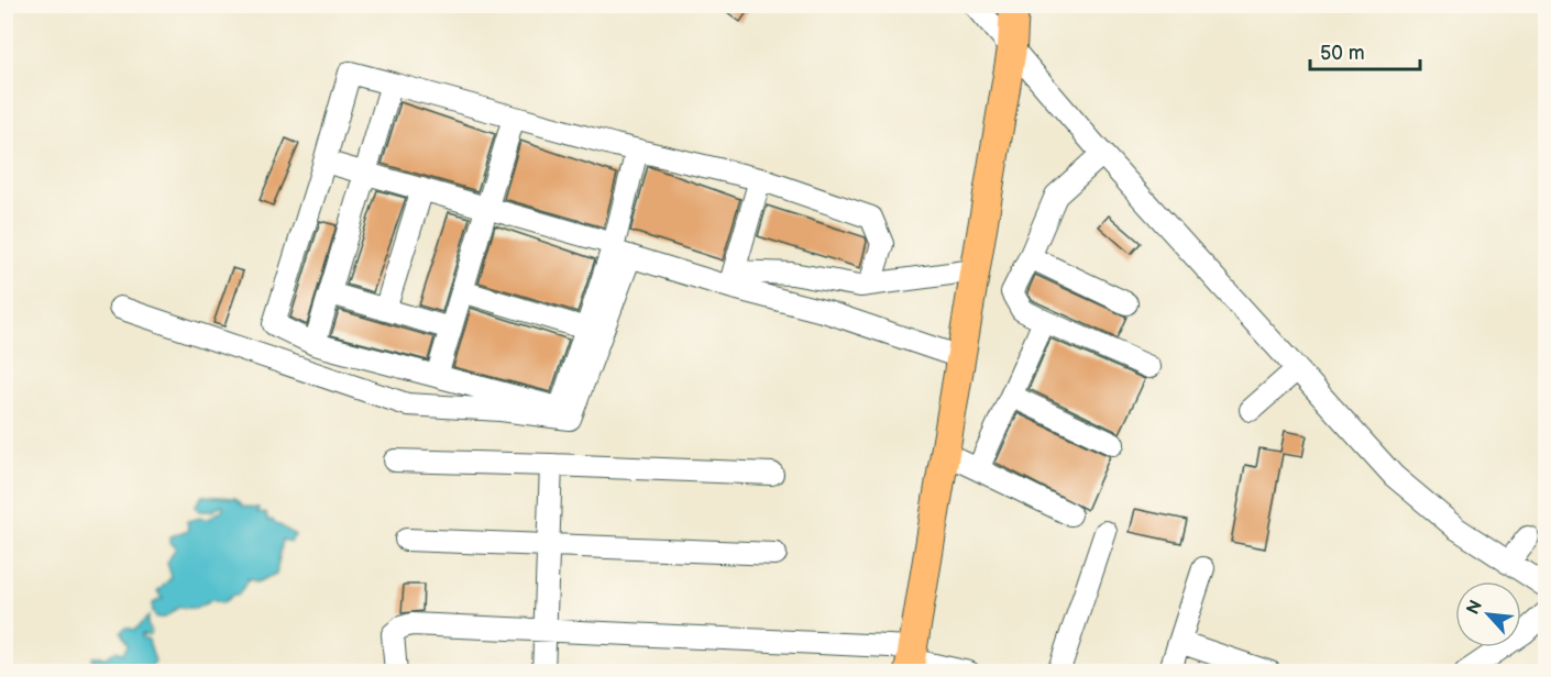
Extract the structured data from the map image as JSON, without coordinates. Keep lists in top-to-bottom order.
{
  "scale_bar": "50 m",
  "north": "top left"
}
